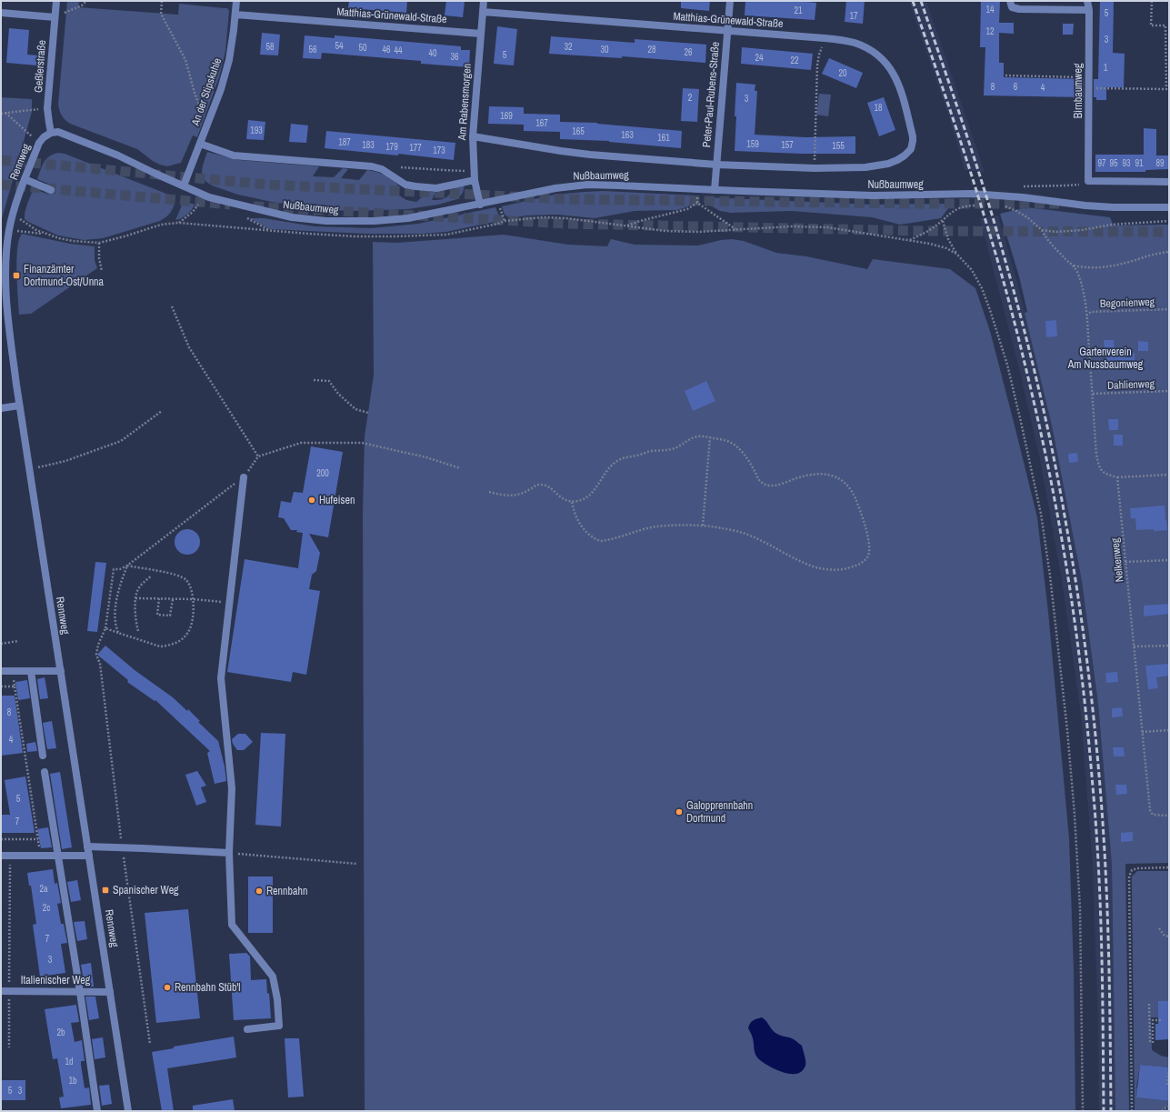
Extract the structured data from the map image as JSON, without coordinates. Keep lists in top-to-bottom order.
{
  "streets": {
    "street": [
      "Matthias-Grünewald-Straße",
      "Geßlerstraße",
      "Birnbaumweg",
      "An der Stipskuhle",
      "Peter-Paul-Rubens-Straße",
      "Am Rabensmorgen",
      "Rennweg",
      "Nußbaumweg",
      "Italienischer Weg"
    ],
    "path": ["Begonienweg", "Dahlienweg", "Nelkenweg"]
  },
  "crossings": [
    ["Matthias-Grünewald-Straße", "An der Stipskuhle"],
    ["Matthias-Grünewald-Straße", "Peter-Paul-Rubens-Straße"],
    ["Matthias-Grünewald-Straße", "Am Rabensmorgen"],
    ["Matthias-Grünewald-Straße", "Nußbaumweg"],
    ["Geßlerstraße", "Rennweg"],
    ["Geßlerstraße", "Nußbaumweg"],
    ["An der Stipskuhle", "Nußbaumweg"],
    ["Peter-Paul-Rubens-Straße", "Nußbaumweg"],
    ["Am Rabensmorgen", "Nußbaumweg"],
    ["Rennweg", "Nußbaumweg"],
    ["Rennweg", "Italienischer Weg"]
  ],
  "parks": ["Gartenverein Am Nussbaumweg"],
  "places": {
    "transit": ["Finanzämter Dortmund-Ost/Unna", "Spanischer Weg"],
    "other": [
      "Hufeisen",
      "Galopprennbahn Dortmund",
      "Rennbahn",
      "Rennbahn Stüb'l"
    ]
  },
  "house_numbers": [
    "14",
    "21",
    "5",
    "17",
    "12",
    "3",
    "54",
    "58",
    "32",
    "50",
    "56",
    "46",
    "30",
    "28",
    "44",
    "26",
    "40",
    "5",
    "36",
    "24",
    "22",
    "1",
    "20",
    "8",
    "6",
    "4",
    "2",
    "3",
    "18",
    "169",
    "167",
    "193",
    "165",
    "163",
    "161",
    "187",
    "159",
    "183",
    "157",
    "155",
    "179",
    "177",
    "173",
    "97",
    "95",
    "93",
    "91",
    "89",
    "200",
    "8",
    "4",
    "5",
    "7",
    "2a",
    "2c",
    "7",
    "3",
    "2b",
    "1d",
    "1b",
    "5",
    "3"
  ]
}
